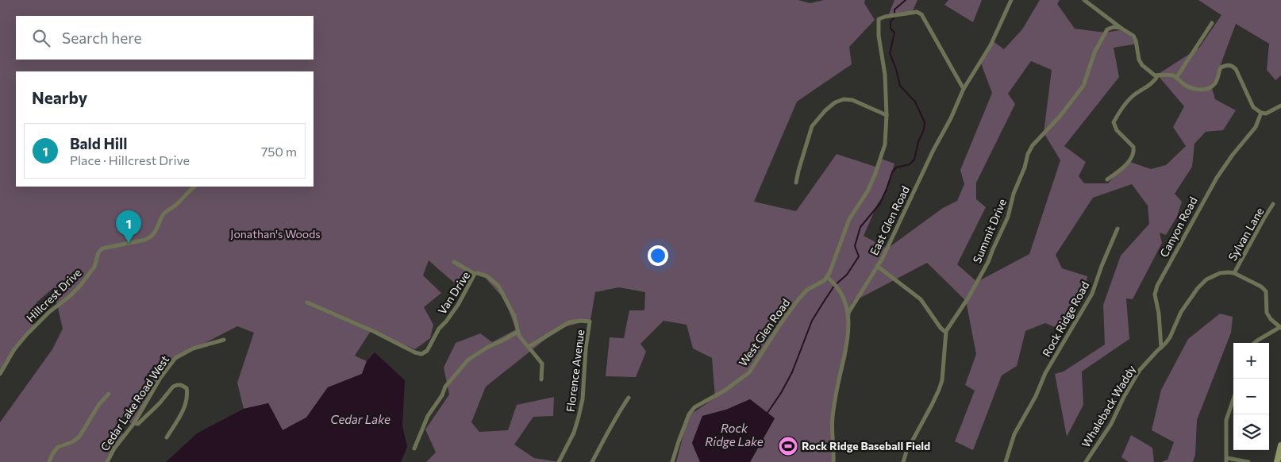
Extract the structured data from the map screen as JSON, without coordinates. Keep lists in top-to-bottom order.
{
  "streets": {
    "street": [
      "East Glen Road",
      "Canyon Road",
      "Summit Drive",
      "Sylvan Lane",
      "Van Drive",
      "Hillcrest Drive",
      "Rock Ridge Road",
      "West Glen Road",
      "Florence Avenue",
      "Cedar Lake Road West",
      "Whaleback Waddy"
    ]
  },
  "crossings": [
    ["Canyon Road", "Whaleback Waddy"],
    ["Van Drive", "Florence Avenue"]
  ],
  "water": ["Cedar Lake", "Rock Ridge Lake"],
  "parks": ["Jonathan's Woods"],
  "places": {
    "sports": ["Rock Ridge Baseball Field"]
  },
  "page": {
    "search": "Search here",
    "heading": "Nearby",
    "list": [
      {
        "mark": "1",
        "name": "Bald Hill",
        "note": "Place · Hillcrest Drive",
        "value": "750 m"
      }
    ],
    "pins": "1",
    "map_buttons": ["+", "−"]
  }
}
